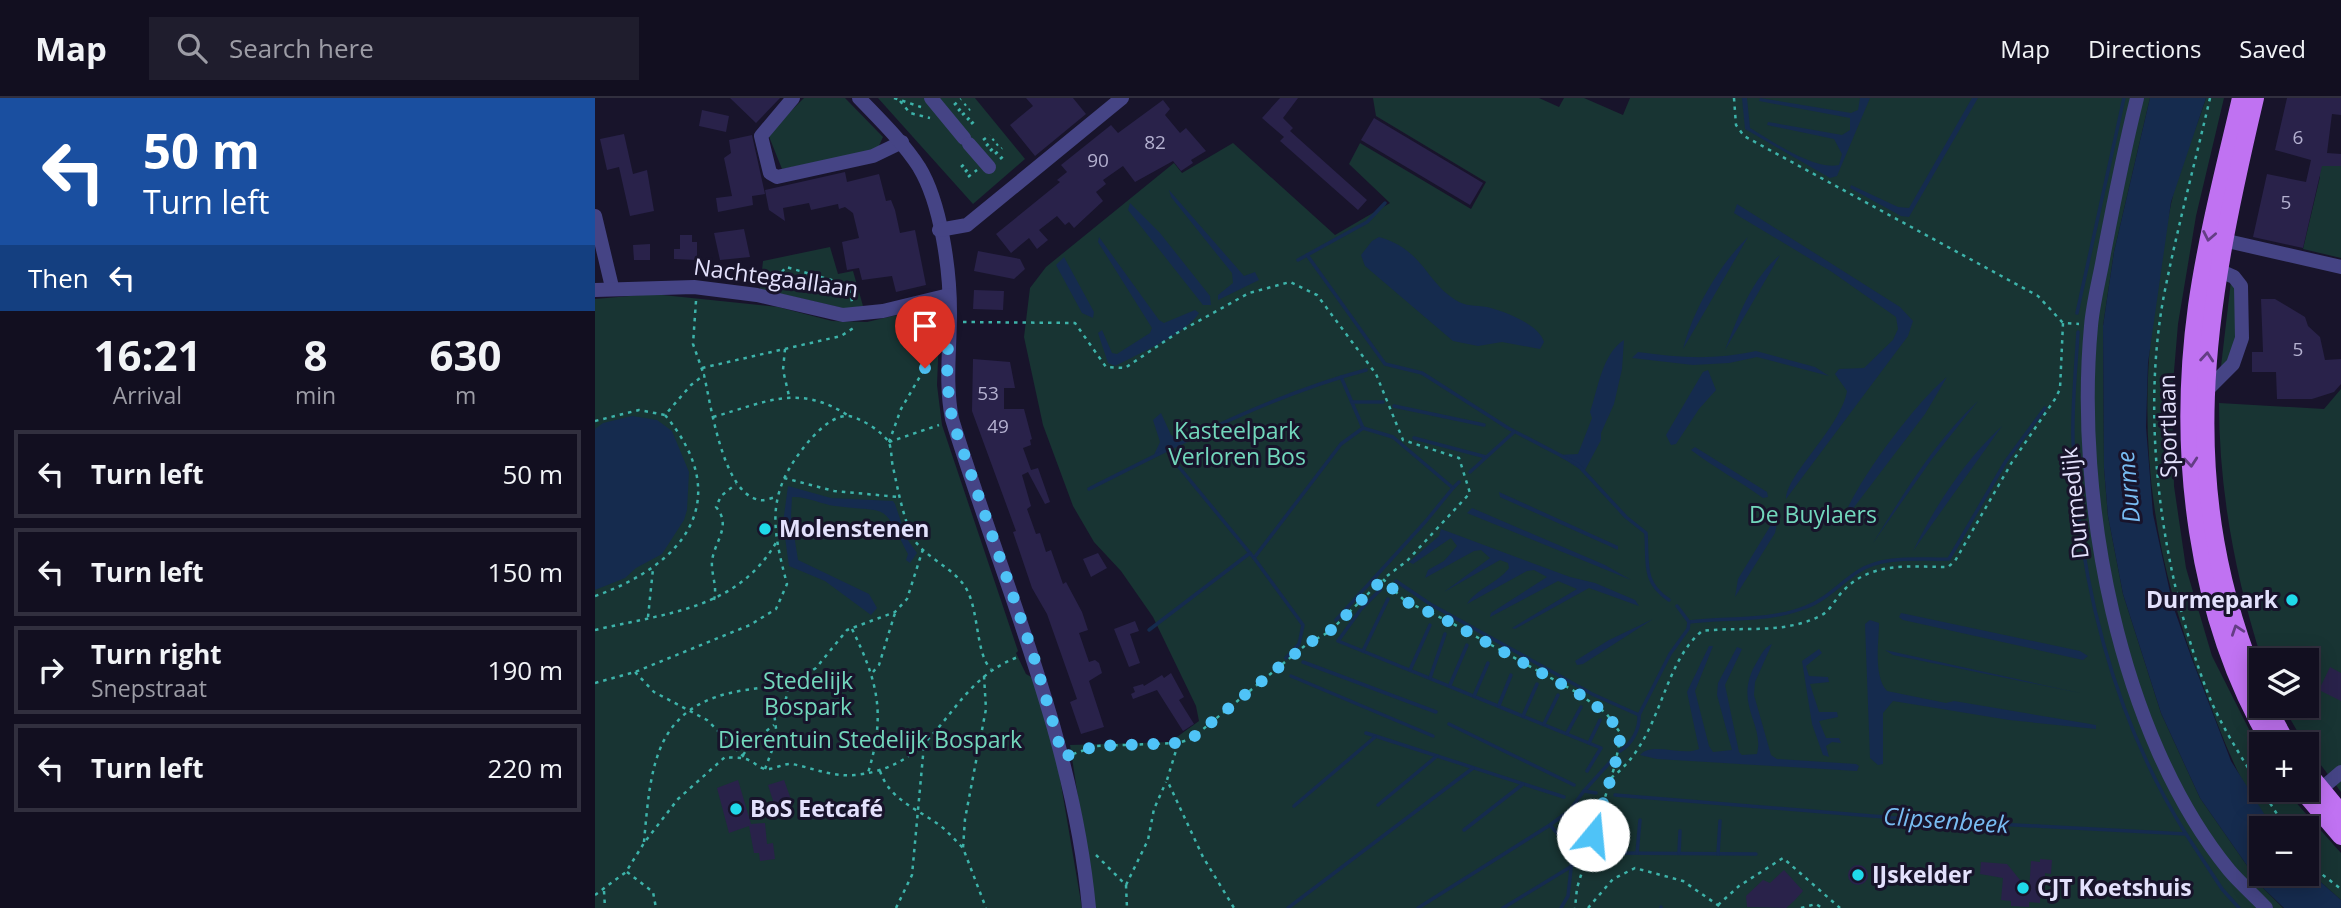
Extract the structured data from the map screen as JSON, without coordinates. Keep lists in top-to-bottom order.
{
  "streets": {
    "main road": ["Sportlaan"],
    "street": ["Nachtegaallaan", "Durmedijk"]
  },
  "water": ["Durme", "Clipsenbeek"],
  "parks": [
    "Kasteelpark Verloren Bos",
    "De Buylaers",
    "Stedelijk Bospark",
    "Dierentuin Stedelijk Bospark"
  ],
  "places": [
    "Molenstenen",
    "Durmepark",
    "BoS Eetcafé",
    "IJskelder",
    "CJT Koetshuis"
  ],
  "house_numbers": [
    "6",
    "82",
    "90",
    "5",
    "5",
    "53",
    "49"
  ],
  "page": {
    "header": "Map",
    "search": "Search here",
    "nav": ["Map", "Directions", "Saved"],
    "turn": ["50 m", "Turn left"],
    "then": "Then",
    "eta": [
      "16:21",
      "Arrival",
      "8",
      "min",
      "630",
      "m"
    ],
    "list": [
      {
        "name": "Turn left",
        "value": "50 m"
      },
      {
        "name": "Turn left",
        "value": "150 m"
      },
      {
        "name": "Turn right",
        "note": "Snepstraat",
        "value": "190 m"
      },
      {
        "name": "Turn left",
        "value": "220 m"
      }
    ],
    "map_buttons": ["+", "−"]
  }
}
